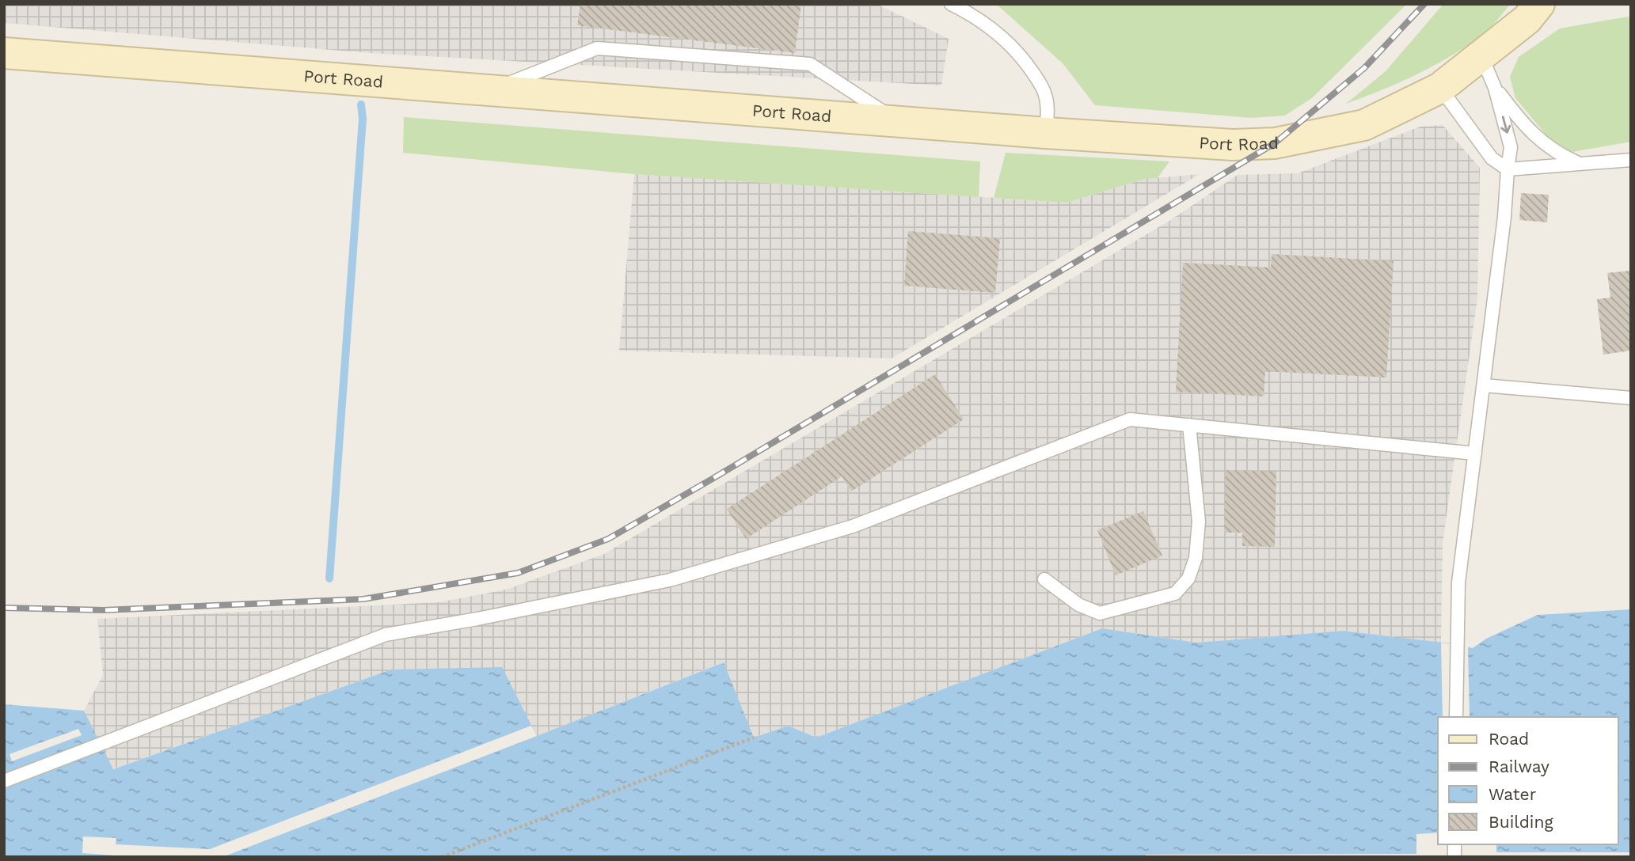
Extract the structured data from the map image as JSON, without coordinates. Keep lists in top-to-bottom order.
{
  "streets": {
    "main road": ["Port Road"]
  },
  "legend": [
    "Road",
    "Railway",
    "Water",
    "Building"
  ]
}
